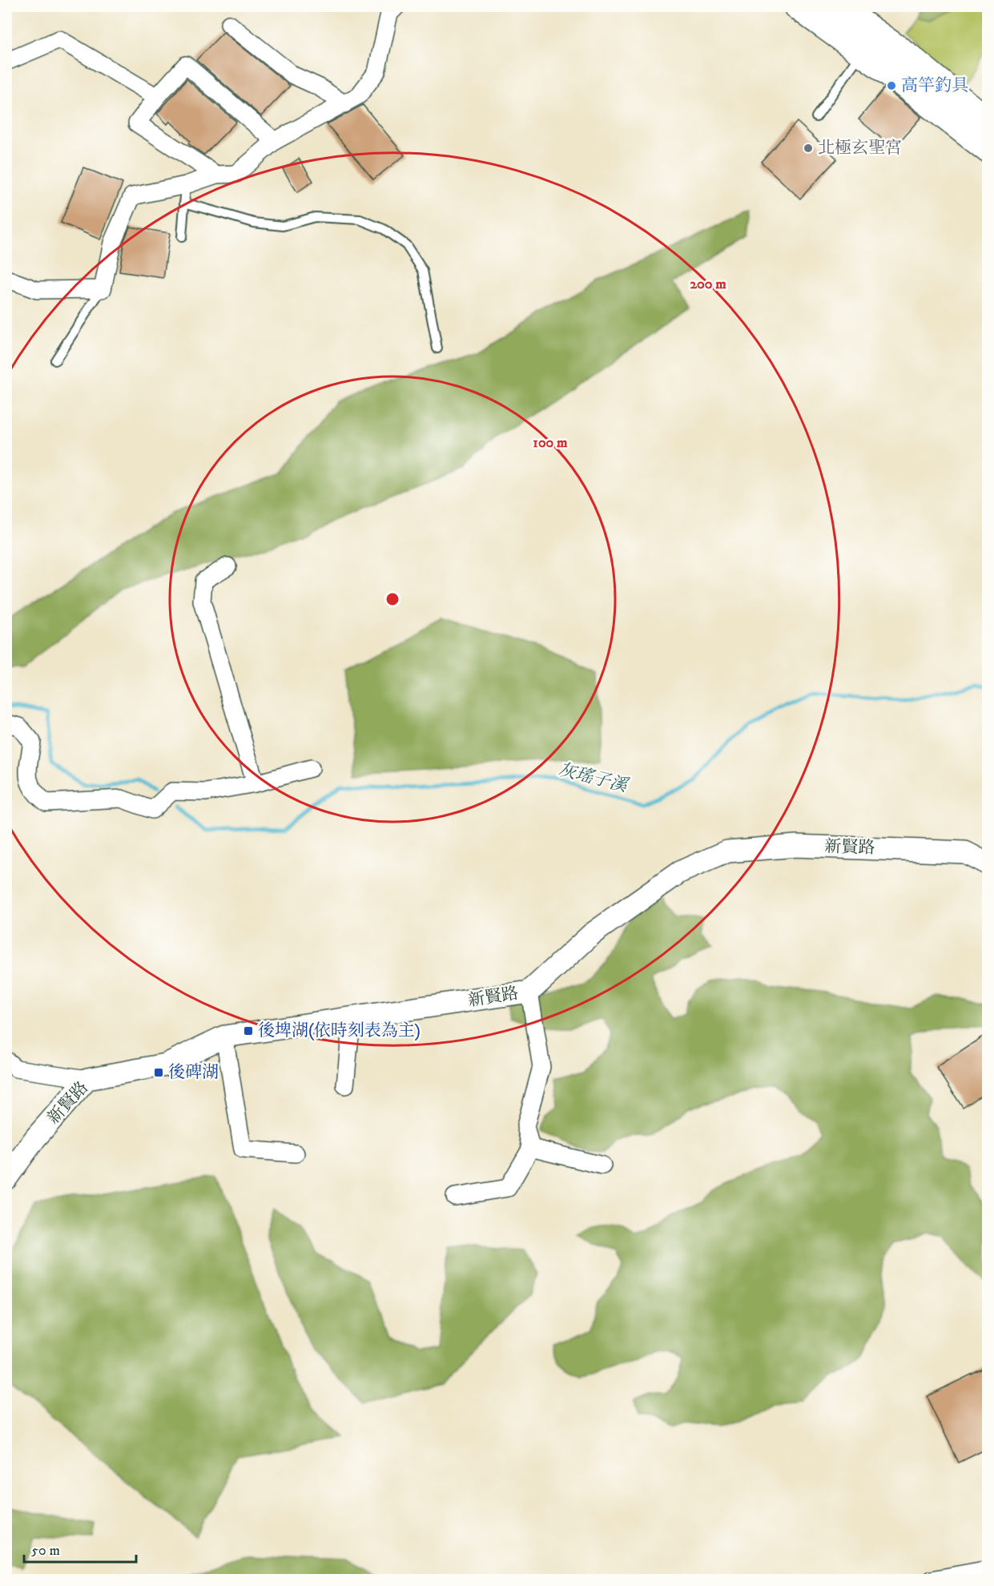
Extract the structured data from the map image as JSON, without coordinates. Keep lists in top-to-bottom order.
{
  "streets": {
    "street": ["新賢路"]
  },
  "water": ["灰瑤子溪"],
  "places": {
    "other": ["高竿釣具", "北極玄聖宮"],
    "transit": ["後埤湖(依時刻表為主)", "後碑湖"]
  },
  "scale_bar": "50 m",
  "rings": ["200 m", "100 m"]
}
